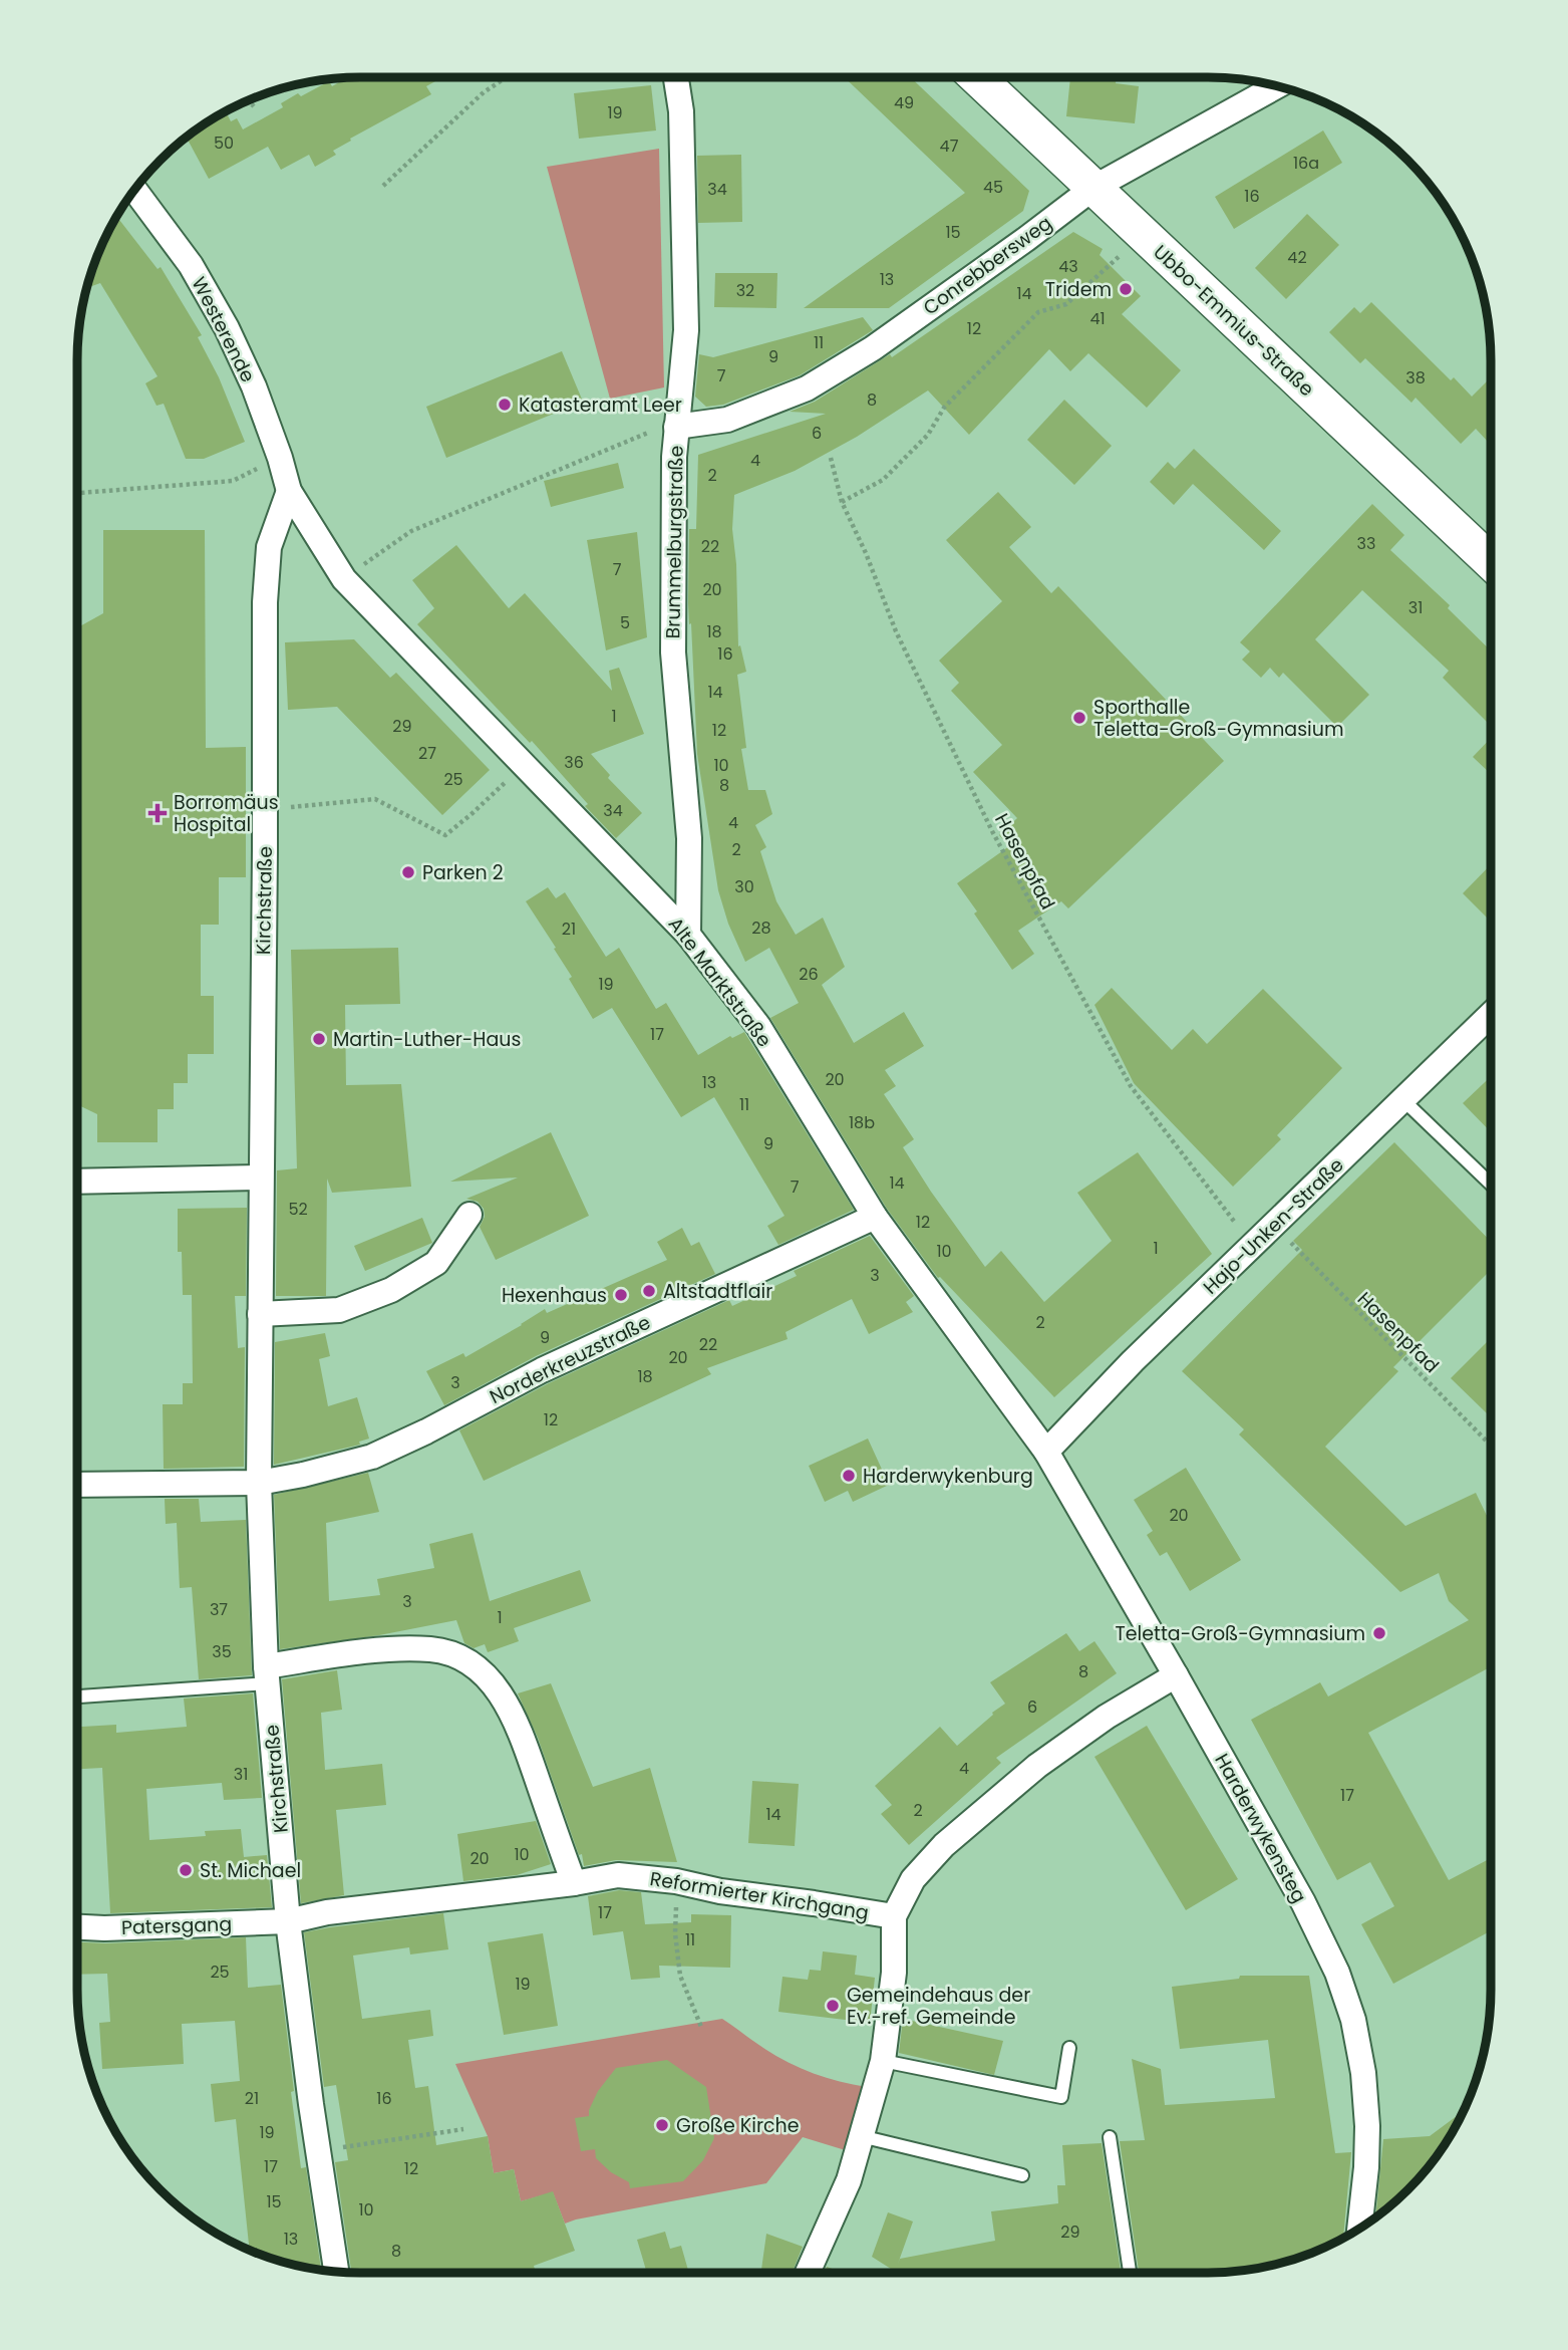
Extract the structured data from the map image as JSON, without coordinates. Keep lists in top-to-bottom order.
{
  "streets": {
    "main road": ["Ubbo-Emmius-Straße"],
    "street": [
      "Conrebbersweg",
      "Westerende",
      "Brummelburgstraße",
      "Kirchstraße",
      "Alte Marktstraße",
      "Hajo-Unken-Straße",
      "Norderkreuzstraße",
      "Harderwykensteg",
      "Reformierter Kirchgang",
      "Patersgang"
    ],
    "path": ["Hasenpfad"]
  },
  "crossings": [
    ["Conrebbersweg", "Ubbo-Emmius-Straße"],
    ["Conrebbersweg", "Brummelburgstraße"],
    ["Westerende", "Kirchstraße"],
    ["Westerende", "Alte Marktstraße"],
    ["Brummelburgstraße", "Alte Marktstraße"],
    ["Hasenpfad", "Hajo-Unken-Straße"],
    ["Kirchstraße", "Alte Marktstraße"],
    ["Kirchstraße", "Norderkreuzstraße"],
    ["Kirchstraße", "Reformierter Kirchgang"],
    ["Kirchstraße", "Patersgang"],
    ["Alte Marktstraße", "Hajo-Unken-Straße"],
    ["Alte Marktstraße", "Norderkreuzstraße"],
    ["Alte Marktstraße", "Harderwykensteg"],
    ["Hajo-Unken-Straße", "Harderwykensteg"],
    ["Reformierter Kirchgang", "Patersgang"]
  ],
  "places": {
    "other": [
      "Tridem",
      "Katasteramt Leer",
      "Sporthalle Teletta-Groß-Gymnasium",
      "Parken 2",
      "Martin-Luther-Haus",
      "Altstadtflair",
      "Hexenhaus",
      "Harderwykenburg",
      "Teletta-Groß-Gymnasium",
      "St. Michael",
      "Gemeindehaus der Ev.-ref. Gemeinde",
      "Große Kirche"
    ],
    "health": ["Borromäus Hospital"]
  },
  "house_numbers": [
    "49",
    "19",
    "50",
    "47",
    "16a",
    "45",
    "34",
    "16",
    "15",
    "42",
    "43",
    "13",
    "32",
    "14",
    "41",
    "12",
    "11",
    "9",
    "7",
    "38",
    "8",
    "6",
    "4",
    "2",
    "33",
    "22",
    "7",
    "20",
    "31",
    "5",
    "18",
    "16",
    "14",
    "1",
    "29",
    "12",
    "27",
    "36",
    "10",
    "25",
    "8",
    "34",
    "4",
    "2",
    "30",
    "28",
    "21",
    "26",
    "19",
    "17",
    "20",
    "13",
    "11",
    "18b",
    "9",
    "14",
    "7",
    "52",
    "12",
    "1",
    "10",
    "3",
    "2",
    "9",
    "22",
    "20",
    "18",
    "3",
    "12",
    "20",
    "3",
    "37",
    "1",
    "35",
    "8",
    "6",
    "4",
    "31",
    "17",
    "2",
    "14",
    "10",
    "20",
    "17",
    "11",
    "25",
    "19",
    "21",
    "16",
    "19",
    "17",
    "12",
    "15",
    "10",
    "29",
    "13",
    "8"
  ]
}
